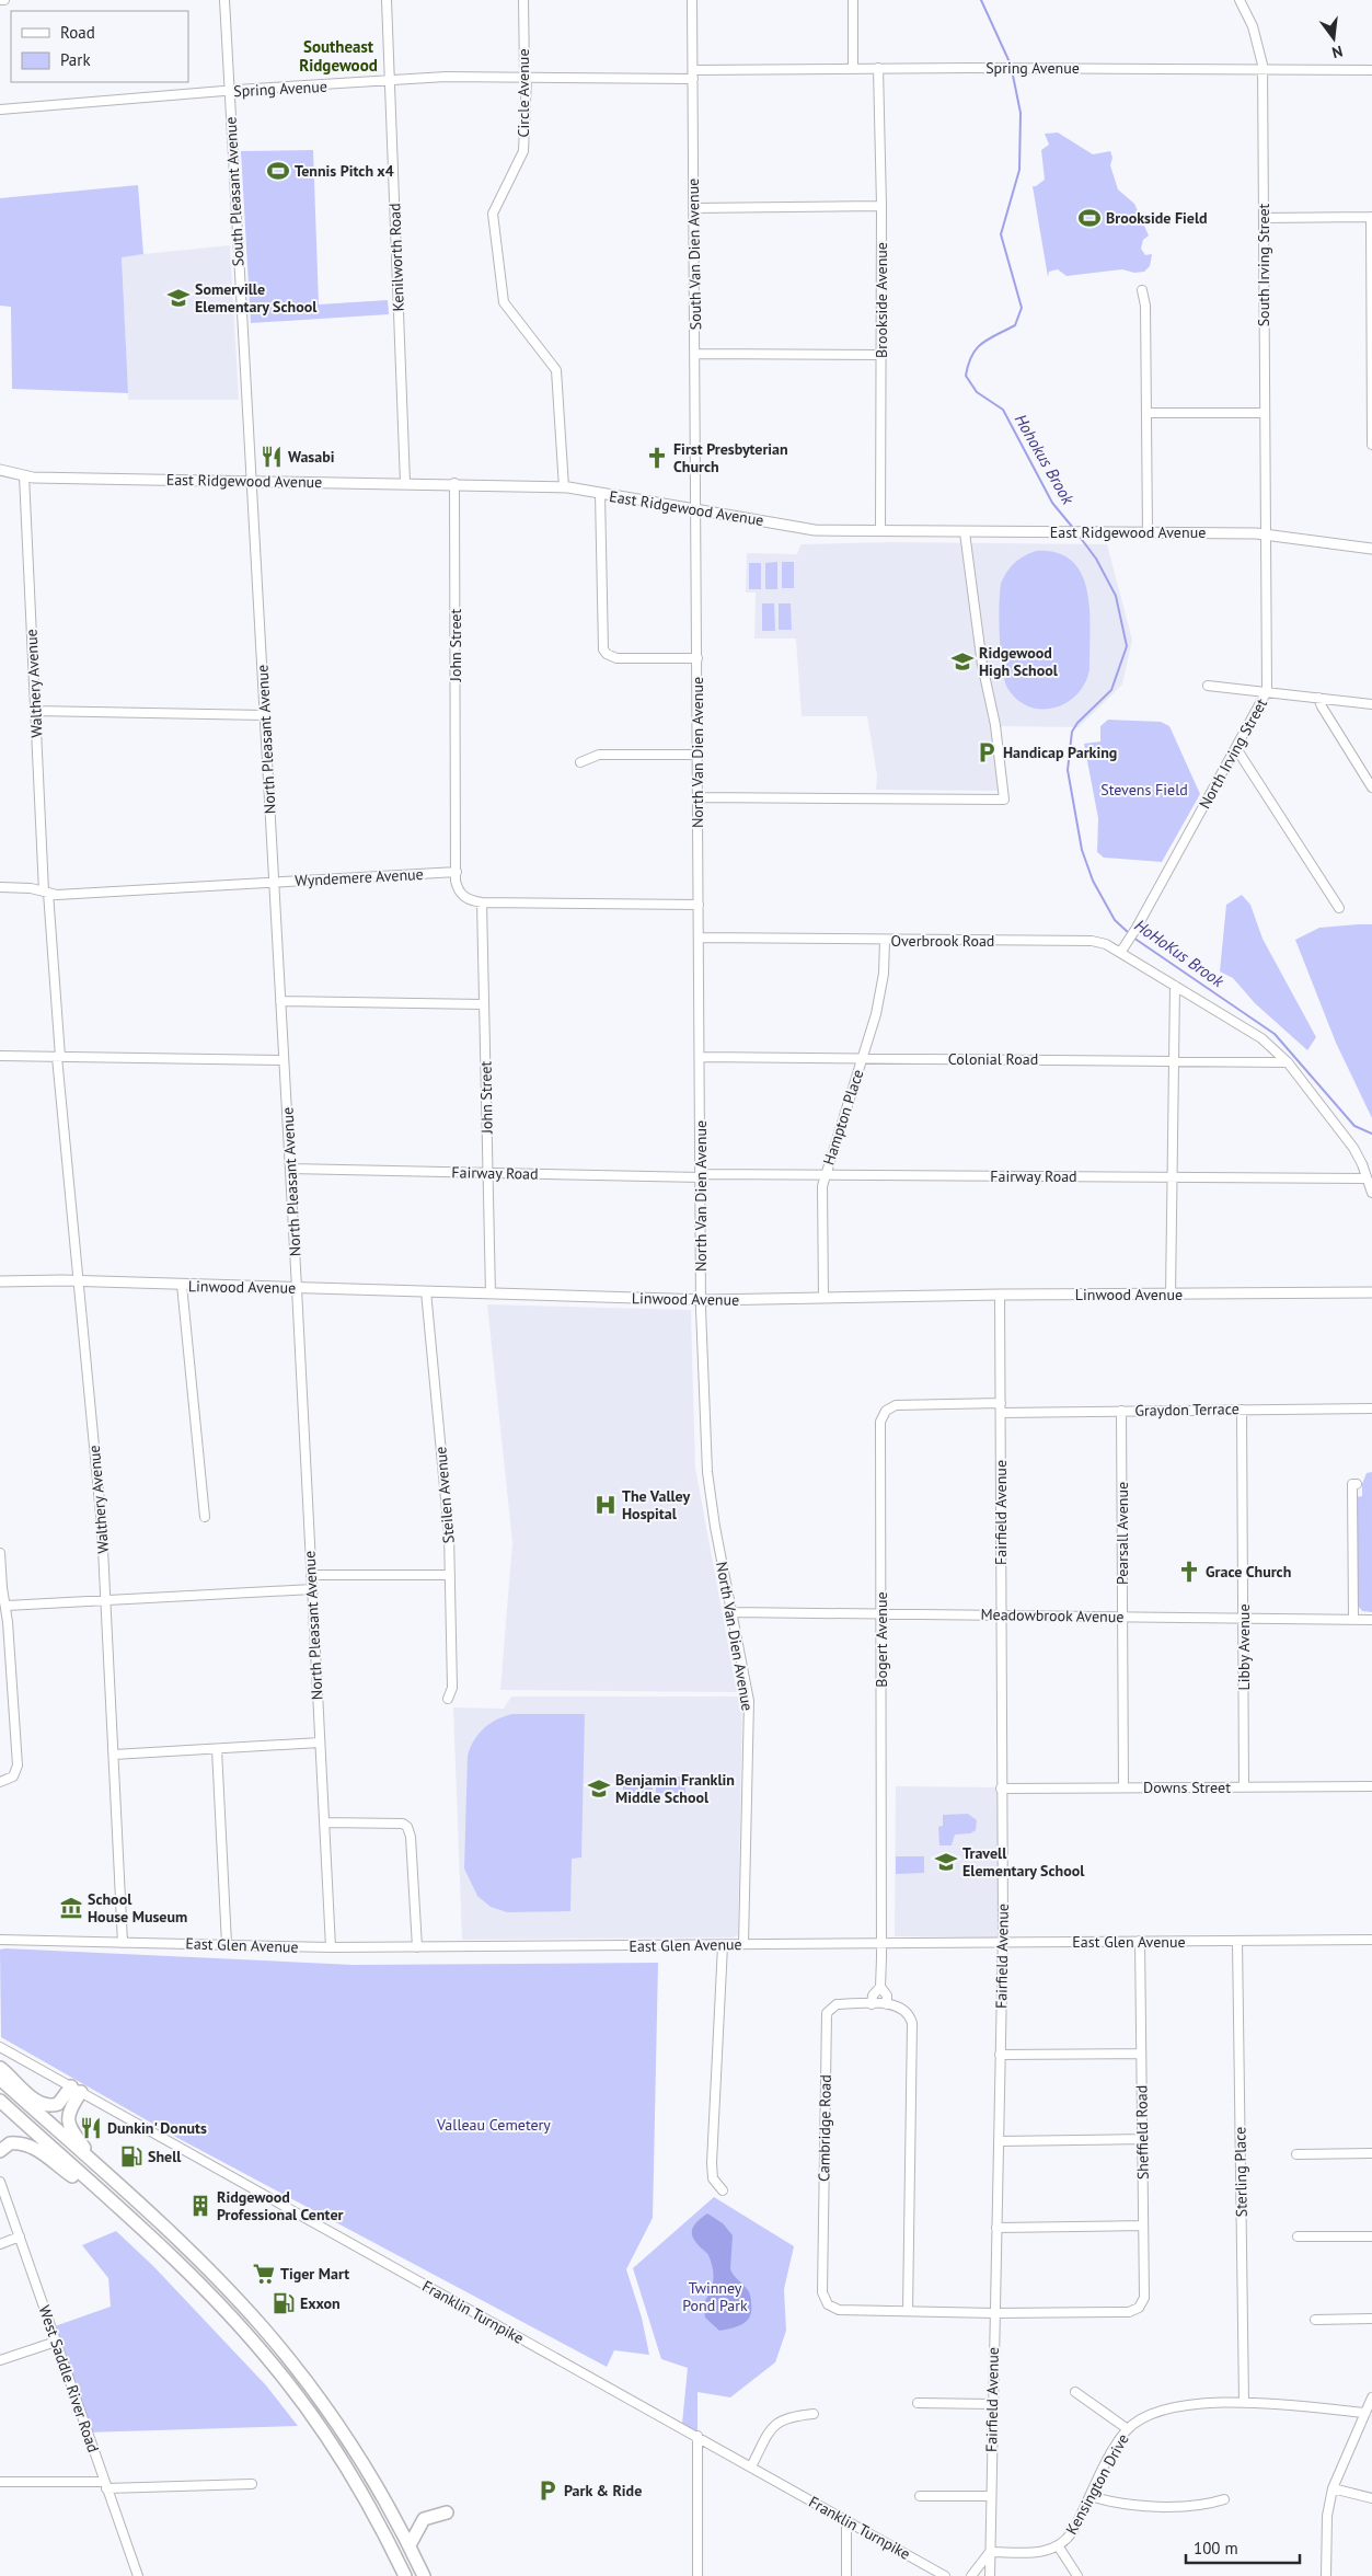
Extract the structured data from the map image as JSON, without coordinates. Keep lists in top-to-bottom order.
{
  "streets": {
    "main road": ["East Ridgewood Avenue", "Linwood Avenue"],
    "street": [
      "Spring Avenue",
      "Circle Avenue",
      "South Pleasant Avenue",
      "South Van Dien Avenue",
      "Kenilworth Road",
      "South Irving Street",
      "Brookside Avenue",
      "John Street",
      "Walthery Avenue",
      "North Pleasant Avenue",
      "North Van Dien Avenue",
      "North Irving Street",
      "Wyndemere Avenue",
      "Overbrook Road",
      "Colonial Road",
      "Hampton Place",
      "Fairway Road",
      "Graydon Terrace",
      "Steilen Avenue",
      "Fairfield Avenue",
      "Pearsall Avenue",
      "Meadowbrook Avenue",
      "Bogert Avenue",
      "Libby Avenue",
      "Downs Street",
      "East Glen Avenue",
      "Cambridge Road",
      "Sheffield Road",
      "Sterling Place",
      "Franklin Turnpike",
      "West Saddle River Road",
      "Kensington Drive"
    ]
  },
  "crossings": [
    ["Spring Avenue", "Circle Avenue"],
    ["Spring Avenue", "South Pleasant Avenue"],
    ["Spring Avenue", "South Van Dien Avenue"],
    ["Spring Avenue", "Kenilworth Road"],
    ["Spring Avenue", "South Irving Street"],
    ["Spring Avenue", "Brookside Avenue"],
    ["Circle Avenue", "East Ridgewood Avenue"],
    ["South Pleasant Avenue", "East Ridgewood Avenue"],
    ["South Pleasant Avenue", "North Pleasant Avenue"],
    ["South Van Dien Avenue", "East Ridgewood Avenue"],
    ["South Van Dien Avenue", "North Van Dien Avenue"],
    ["Kenilworth Road", "East Ridgewood Avenue"],
    ["South Irving Street", "East Ridgewood Avenue"],
    ["South Irving Street", "North Irving Street"],
    ["Brookside Avenue", "East Ridgewood Avenue"],
    ["East Ridgewood Avenue", "John Street"],
    ["East Ridgewood Avenue", "Walthery Avenue"],
    ["East Ridgewood Avenue", "North Pleasant Avenue"],
    ["East Ridgewood Avenue", "North Van Dien Avenue"],
    ["East Ridgewood Avenue", "North Irving Street"],
    ["John Street", "Wyndemere Avenue"],
    ["John Street", "Fairway Road"],
    ["John Street", "Linwood Avenue"],
    ["Walthery Avenue", "Wyndemere Avenue"],
    ["Walthery Avenue", "Linwood Avenue"],
    ["Walthery Avenue", "East Glen Avenue"],
    ["North Pleasant Avenue", "Wyndemere Avenue"],
    ["North Pleasant Avenue", "Fairway Road"],
    ["North Pleasant Avenue", "Linwood Avenue"],
    ["North Pleasant Avenue", "East Glen Avenue"],
    ["North Van Dien Avenue", "Overbrook Road"],
    ["North Van Dien Avenue", "Colonial Road"],
    ["North Van Dien Avenue", "Fairway Road"],
    ["North Van Dien Avenue", "Linwood Avenue"],
    ["North Van Dien Avenue", "Meadowbrook Avenue"],
    ["North Van Dien Avenue", "East Glen Avenue"],
    ["North Irving Street", "Overbrook Road"],
    ["Overbrook Road", "Colonial Road"],
    ["Overbrook Road", "Hampton Place"],
    ["Overbrook Road", "Fairway Road"],
    ["Colonial Road", "Hampton Place"],
    ["Hampton Place", "Fairway Road"],
    ["Hampton Place", "Linwood Avenue"],
    ["Linwood Avenue", "Steilen Avenue"],
    ["Linwood Avenue", "Fairfield Avenue"],
    ["Graydon Terrace", "Fairfield Avenue"],
    ["Graydon Terrace", "Pearsall Avenue"],
    ["Graydon Terrace", "Bogert Avenue"],
    ["Graydon Terrace", "Libby Avenue"],
    ["Fairfield Avenue", "Meadowbrook Avenue"],
    ["Fairfield Avenue", "Bogert Avenue"],
    ["Fairfield Avenue", "Downs Street"],
    ["Fairfield Avenue", "East Glen Avenue"],
    ["Fairfield Avenue", "Sheffield Road"],
    ["Fairfield Avenue", "Kensington Drive"],
    ["Pearsall Avenue", "Meadowbrook Avenue"],
    ["Pearsall Avenue", "Downs Street"],
    ["Meadowbrook Avenue", "Bogert Avenue"],
    ["Meadowbrook Avenue", "Libby Avenue"],
    ["Bogert Avenue", "East Glen Avenue"],
    ["Bogert Avenue", "Cambridge Road"],
    ["Libby Avenue", "Downs Street"],
    ["East Glen Avenue", "Sheffield Road"],
    ["East Glen Avenue", "Sterling Place"],
    ["Sterling Place", "Kensington Drive"]
  ],
  "districts": ["Southeast Ridgewood"],
  "water": ["Hohokus Brook", "HoHoKus Brook"],
  "parks": ["Stevens Field", "Valleau Cemetery", "Twinney Pond Park"],
  "places": {
    "sports": ["Tennis Pitch x4", "Brookside Field"],
    "school or university": [
      "Somerville Elementary School",
      "Ridgewood High School",
      "Benjamin Franklin Middle School",
      "Travell Elementary School"
    ],
    "restaurant": ["Wasabi", "Dunkin' Donuts"],
    "church": ["First Presbyterian Church", "Grace Church"],
    "parking": ["Handicap Parking", "Park & Ride"],
    "hospital": ["The Valley Hospital"],
    "museum": ["School House Museum"],
    "fuel station": ["Shell", "Exxon"],
    "building": ["Ridgewood Professional Center"],
    "supermarket": ["Tiger Mart"]
  },
  "legend": ["Road", "Park"],
  "scale_bar": "100 m",
  "north": "bottom"
}
